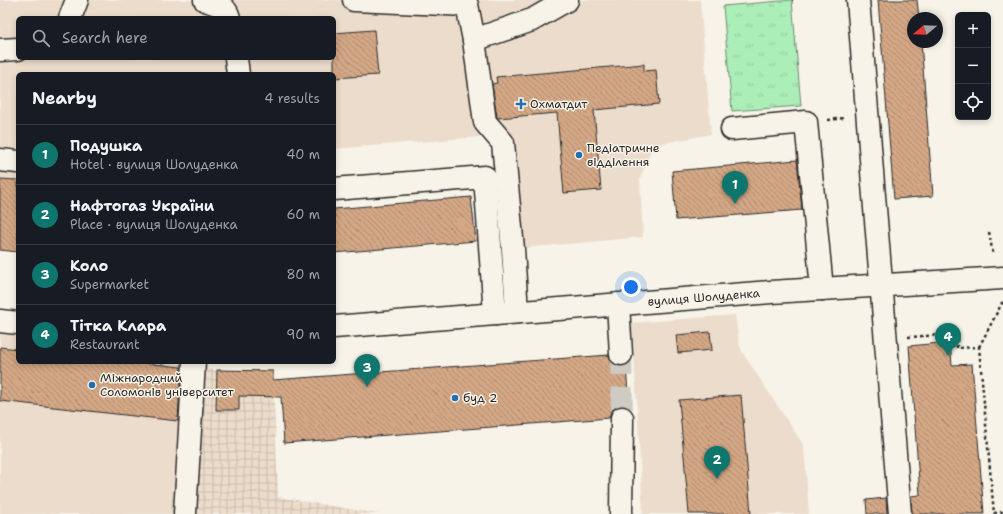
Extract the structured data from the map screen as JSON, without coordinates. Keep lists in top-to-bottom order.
{
  "streets": {
    "street": ["вулиця Шолуденка"]
  },
  "places": {
    "health": ["Охматдит"],
    "other": ["Педіатричне відділення", "Міжнародний Соломонів університет", "буд 2"]
  },
  "north": "left",
  "page": {
    "map_buttons": ["+", "−"],
    "search": "Search here",
    "heading": ["Nearby", "4 results"],
    "list": [
      {
        "mark": "1",
        "name": "Подушка",
        "note": "Hotel · вулиця Шолуденка",
        "value": "40 m"
      },
      {
        "mark": "2",
        "name": "Нафтогаз України",
        "note": "Place · вулиця Шолуденка",
        "value": "60 m"
      },
      {
        "mark": "3",
        "name": "Коло",
        "note": "Supermarket",
        "value": "80 m"
      },
      {
        "mark": "4",
        "name": "Тітка Клара",
        "note": "Restaurant",
        "value": "90 m"
      }
    ],
    "pins": [
      "1",
      "4",
      "3",
      "2"
    ]
  }
}
